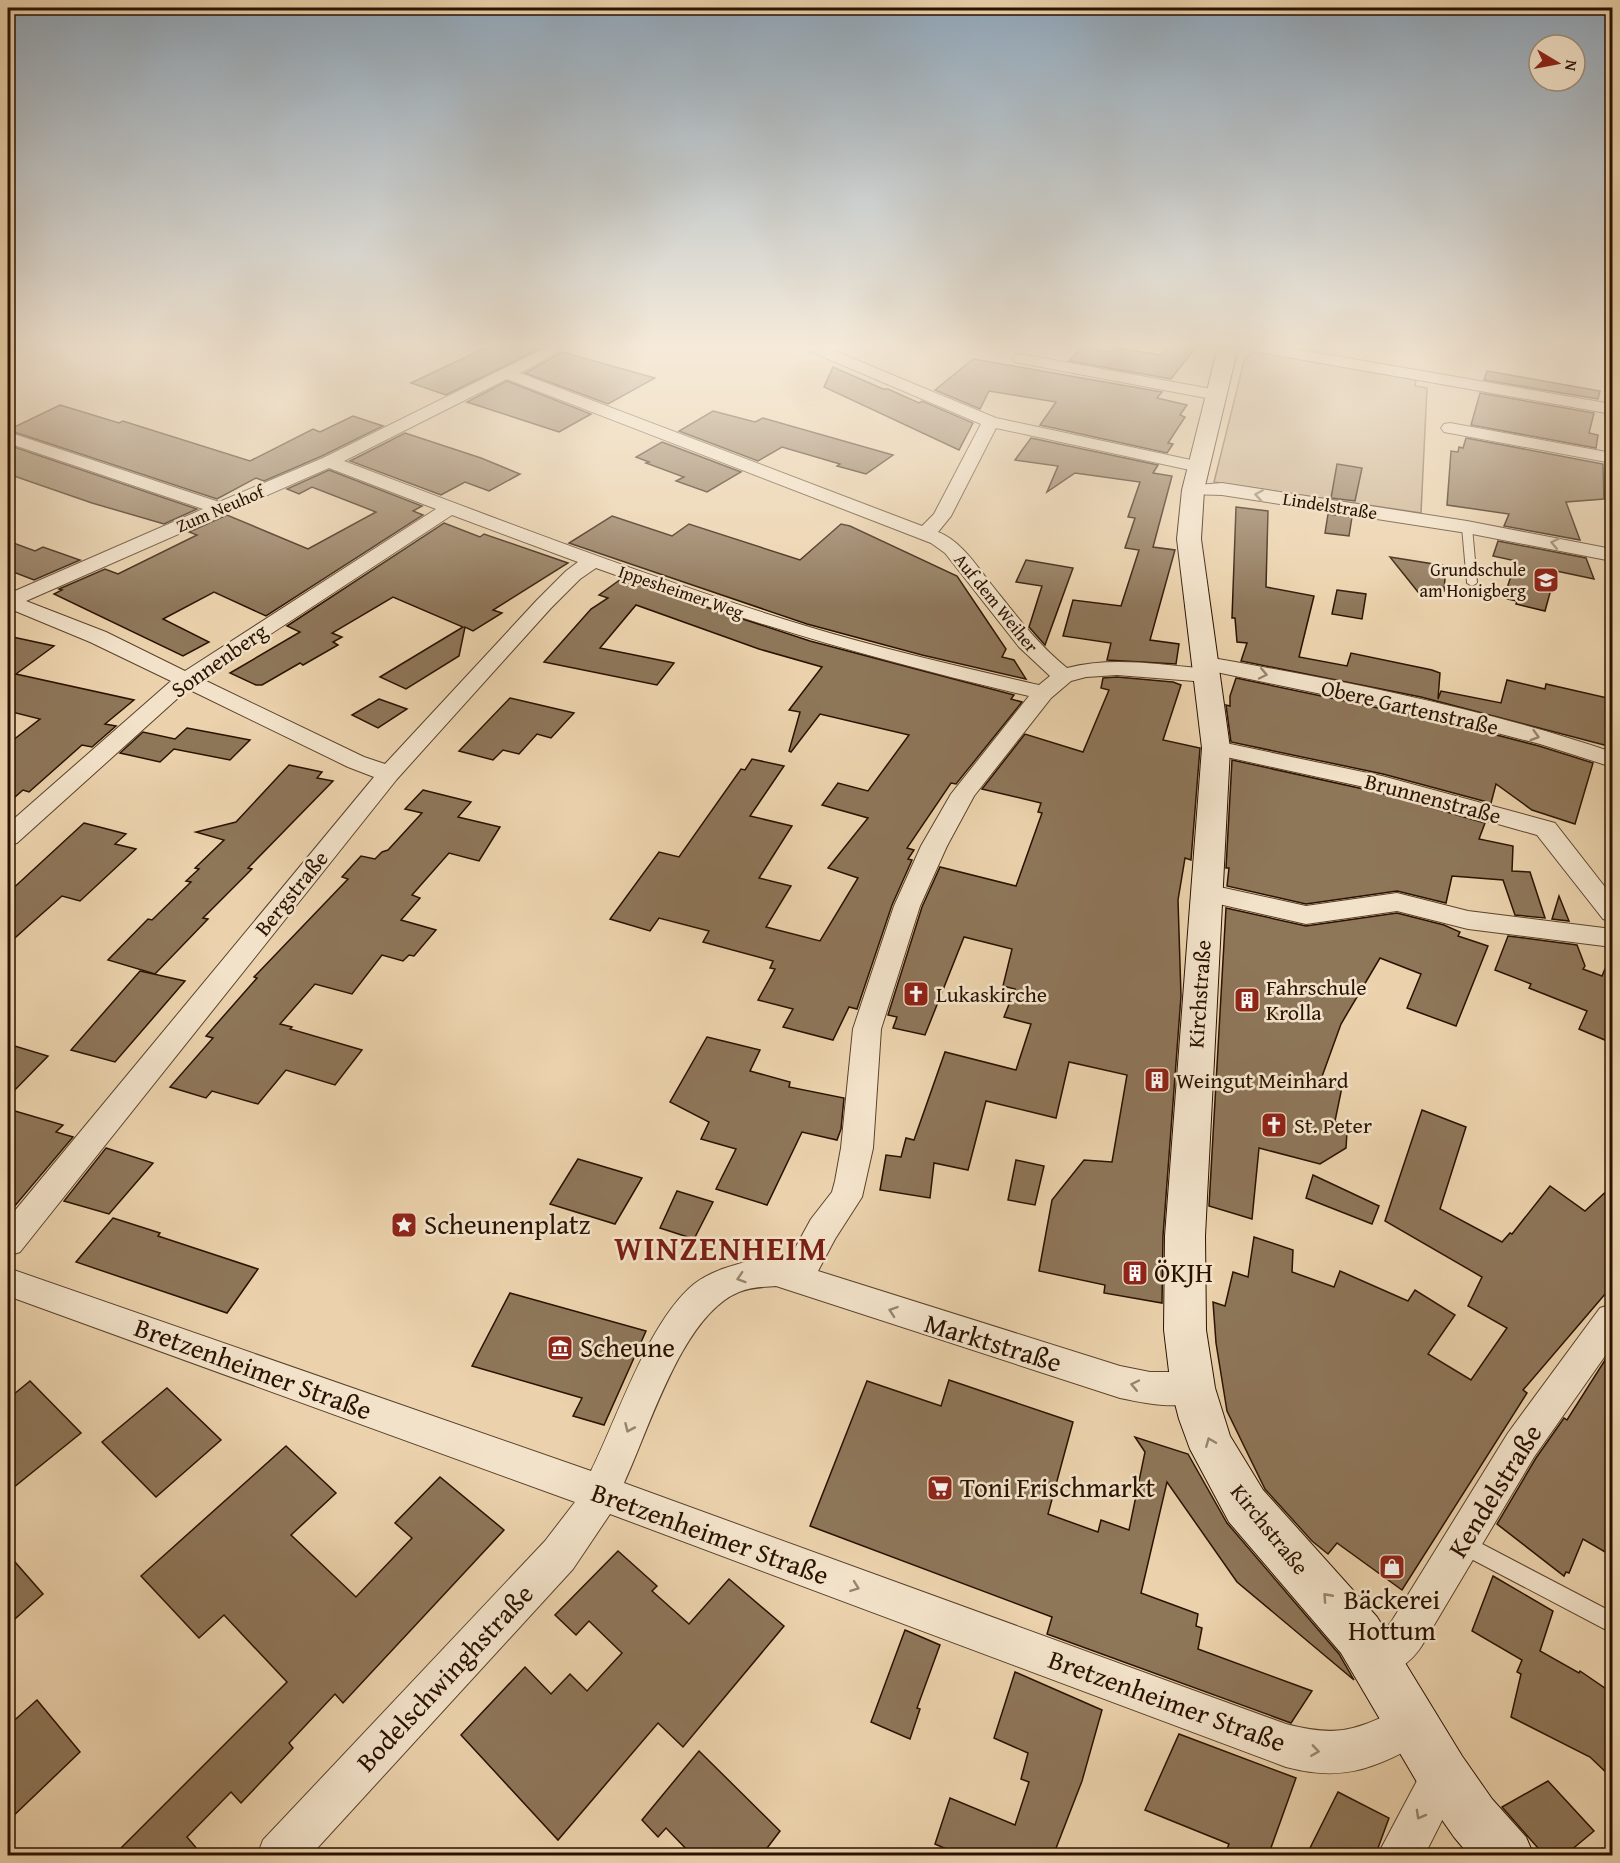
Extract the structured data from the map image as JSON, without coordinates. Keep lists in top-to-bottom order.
{
  "streets": {
    "street": [
      "Lindelstraße",
      "Zum Neuhof",
      "Ippesheimer Weg",
      "Auf dem Weiher",
      "Sonnenberg",
      "Obere Gartenstraße",
      "Brunnenstraße",
      "Bergstraße",
      "Kirchstraße",
      "Marktstraße",
      "Bretzenheimer Straße",
      "Kendelstraße",
      "Bodelschwinghstraße"
    ]
  },
  "crossings": [
    ["Lindelstraße", "Kirchstraße"],
    ["Zum Neuhof", "Ippesheimer Weg"],
    ["Ippesheimer Weg", "Sonnenberg"],
    ["Ippesheimer Weg", "Bergstraße"],
    ["Auf dem Weiher", "Obere Gartenstraße"],
    ["Obere Gartenstraße", "Kirchstraße"],
    ["Brunnenstraße", "Kirchstraße"],
    ["Kirchstraße", "Marktstraße"],
    ["Kirchstraße", "Kendelstraße"],
    ["Marktstraße", "Bretzenheimer Straße"],
    ["Marktstraße", "Bodelschwinghstraße"],
    ["Bretzenheimer Straße", "Bodelschwinghstraße"]
  ],
  "one_way": ["Marktstraße", "Bretzenheimer Straße"],
  "districts": ["WINZENHEIM"],
  "places": {
    "school or university": ["Grundschule am Honigberg"],
    "church": ["Lukaskirche", "St. Peter"],
    "building": ["Fahrschule Krolla", "Weingut Meinhard", "ÖKJH"],
    "place": ["Scheunenplatz"],
    "museum": ["Scheune"],
    "supermarket": ["Toni Frischmarkt"],
    "shop": ["Bäckerei Hottum"]
  },
  "north": "right"
}
